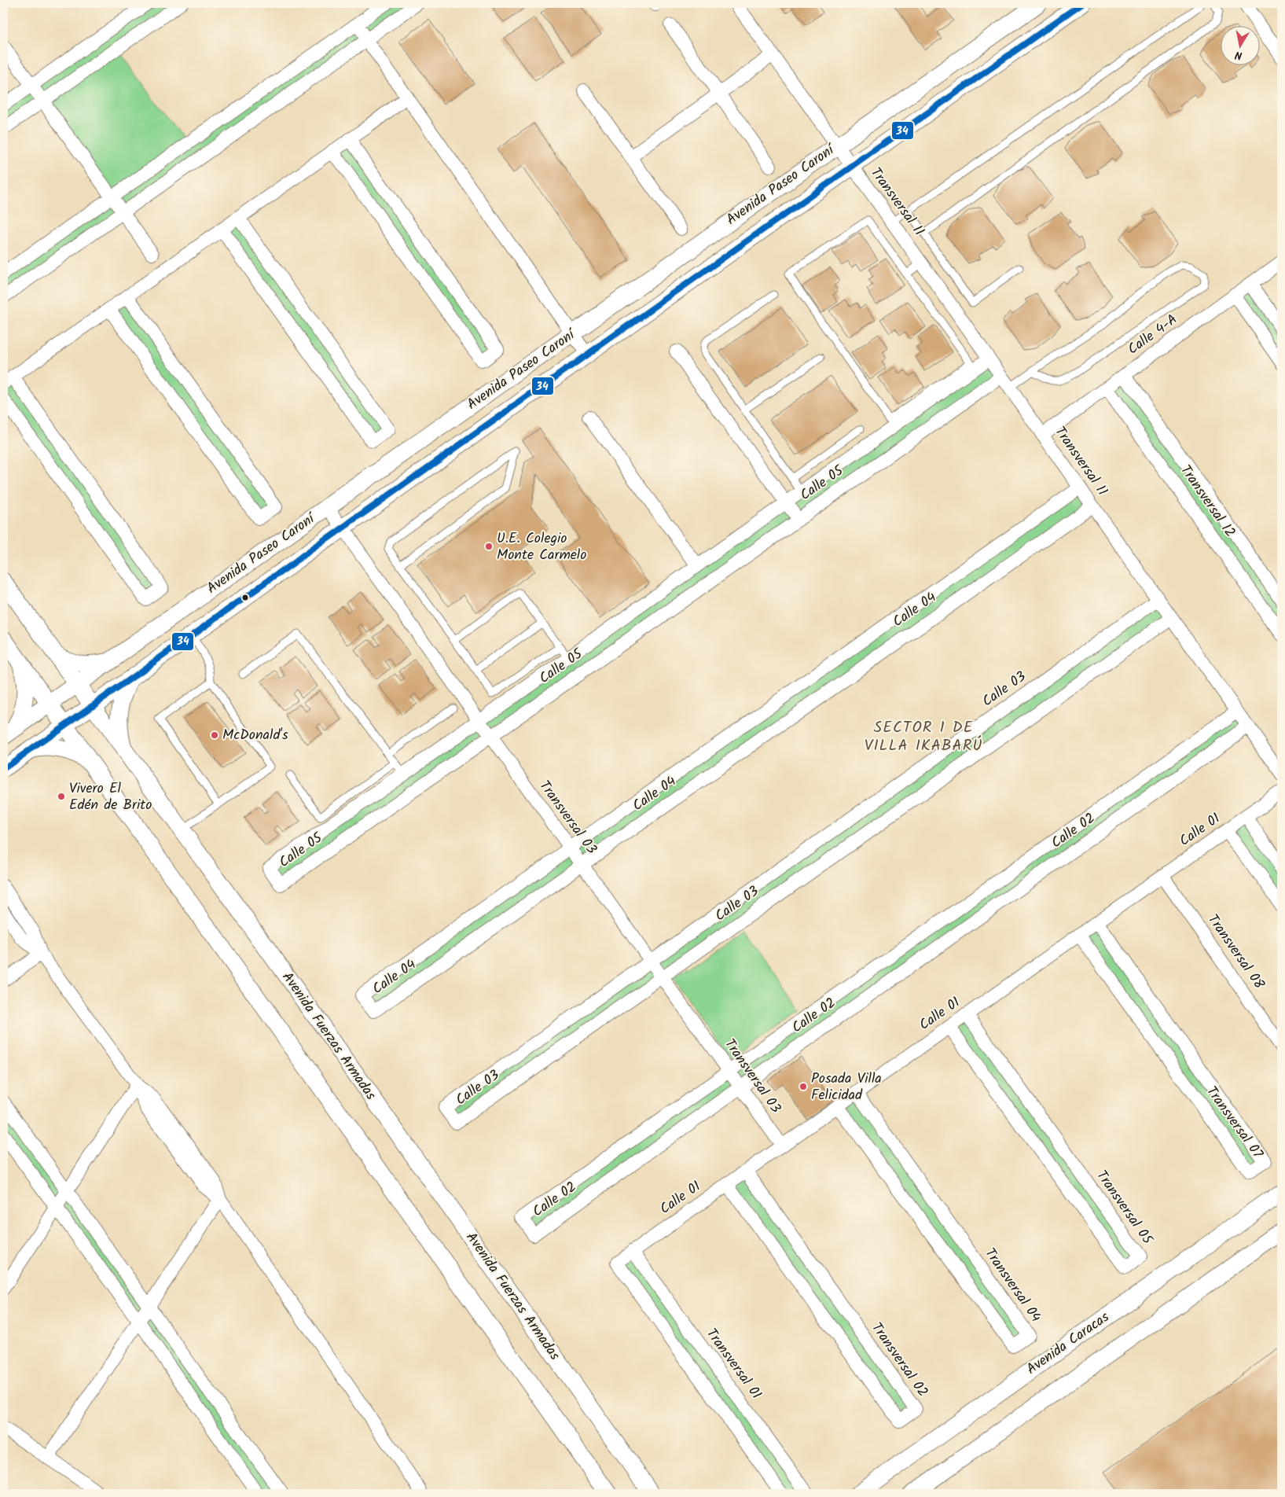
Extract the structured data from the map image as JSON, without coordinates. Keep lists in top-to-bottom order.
{
  "streets": {
    "street": [
      "Avenida Paseo Caroní",
      "Transversal 11",
      "Calle 4-A",
      "Calle 05",
      "Transversal 12",
      "Calle 04",
      "Calle 03",
      "Transversal 03",
      "Calle 01",
      "Calle 02",
      "Transversal 08",
      "Avenida Fuerzas Armadas",
      "Transversal 07",
      "Transversal 05",
      "Transversal 04",
      "Avenida Caracas",
      "Transversal 02",
      "Transversal 01"
    ]
  },
  "crossings": [
    ["Avenida Paseo Caroní", "Transversal 11"],
    ["Avenida Paseo Caroní", "Transversal 03"],
    ["Avenida Paseo Caroní", "Avenida Fuerzas Armadas"],
    ["Transversal 11", "Calle 4-A"],
    ["Transversal 11", "Calle 05"],
    ["Transversal 11", "Calle 04"],
    ["Transversal 11", "Calle 03"],
    ["Transversal 11", "Calle 02"],
    ["Calle 4-A", "Transversal 12"],
    ["Calle 05", "Transversal 03"],
    ["Calle 04", "Transversal 03"],
    ["Calle 03", "Transversal 03"],
    ["Transversal 03", "Calle 01"],
    ["Transversal 03", "Calle 02"],
    ["Calle 01", "Transversal 08"],
    ["Calle 01", "Transversal 07"],
    ["Calle 01", "Transversal 05"],
    ["Calle 01", "Transversal 04"],
    ["Calle 01", "Transversal 02"],
    ["Calle 01", "Transversal 01"]
  ],
  "districts": ["SECTOR 1 DE VILLA IKABARÚ"],
  "places": [
    "U.E. Colegio Monte Carmelo",
    "McDonald's",
    "Vivero El Edén de Brito",
    "Posada Villa Felicidad"
  ],
  "lines": ["transit line 34"],
  "north": "bottom"
}
